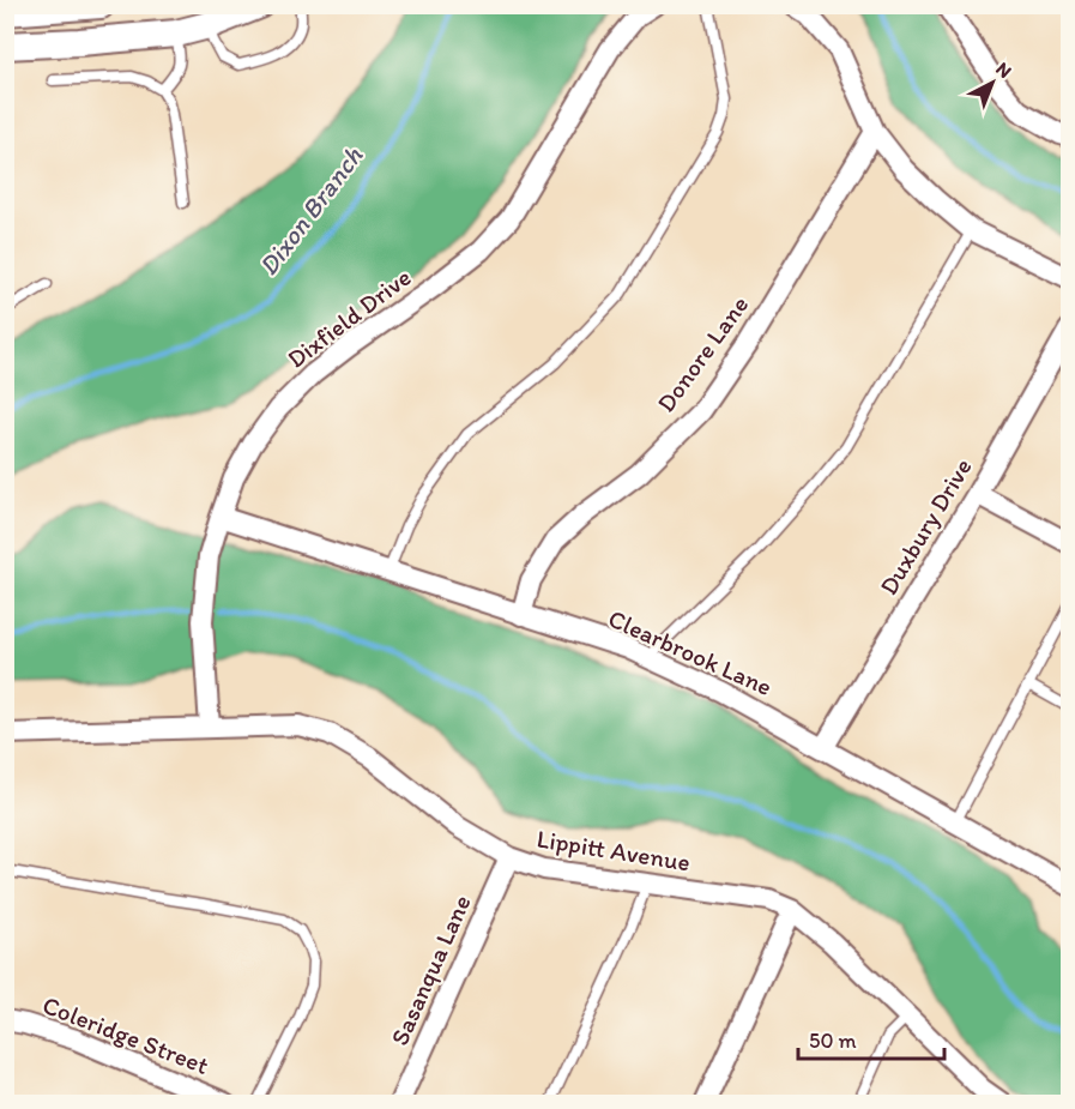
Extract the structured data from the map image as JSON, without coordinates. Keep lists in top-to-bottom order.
{
  "streets": {
    "street": [
      "Dixfield Drive",
      "Donore Lane",
      "Duxbury Drive",
      "Clearbrook Lane",
      "Lippitt Avenue",
      "Sasanqua Lane",
      "Coleridge Street"
    ]
  },
  "crossings": [
    ["Dixfield Drive", "Clearbrook Lane"],
    ["Dixfield Drive", "Lippitt Avenue"],
    ["Donore Lane", "Clearbrook Lane"],
    ["Duxbury Drive", "Clearbrook Lane"],
    ["Lippitt Avenue", "Sasanqua Lane"]
  ],
  "water": ["Dixon Branch"],
  "scale_bar": "50 m",
  "north": "top right"
}
